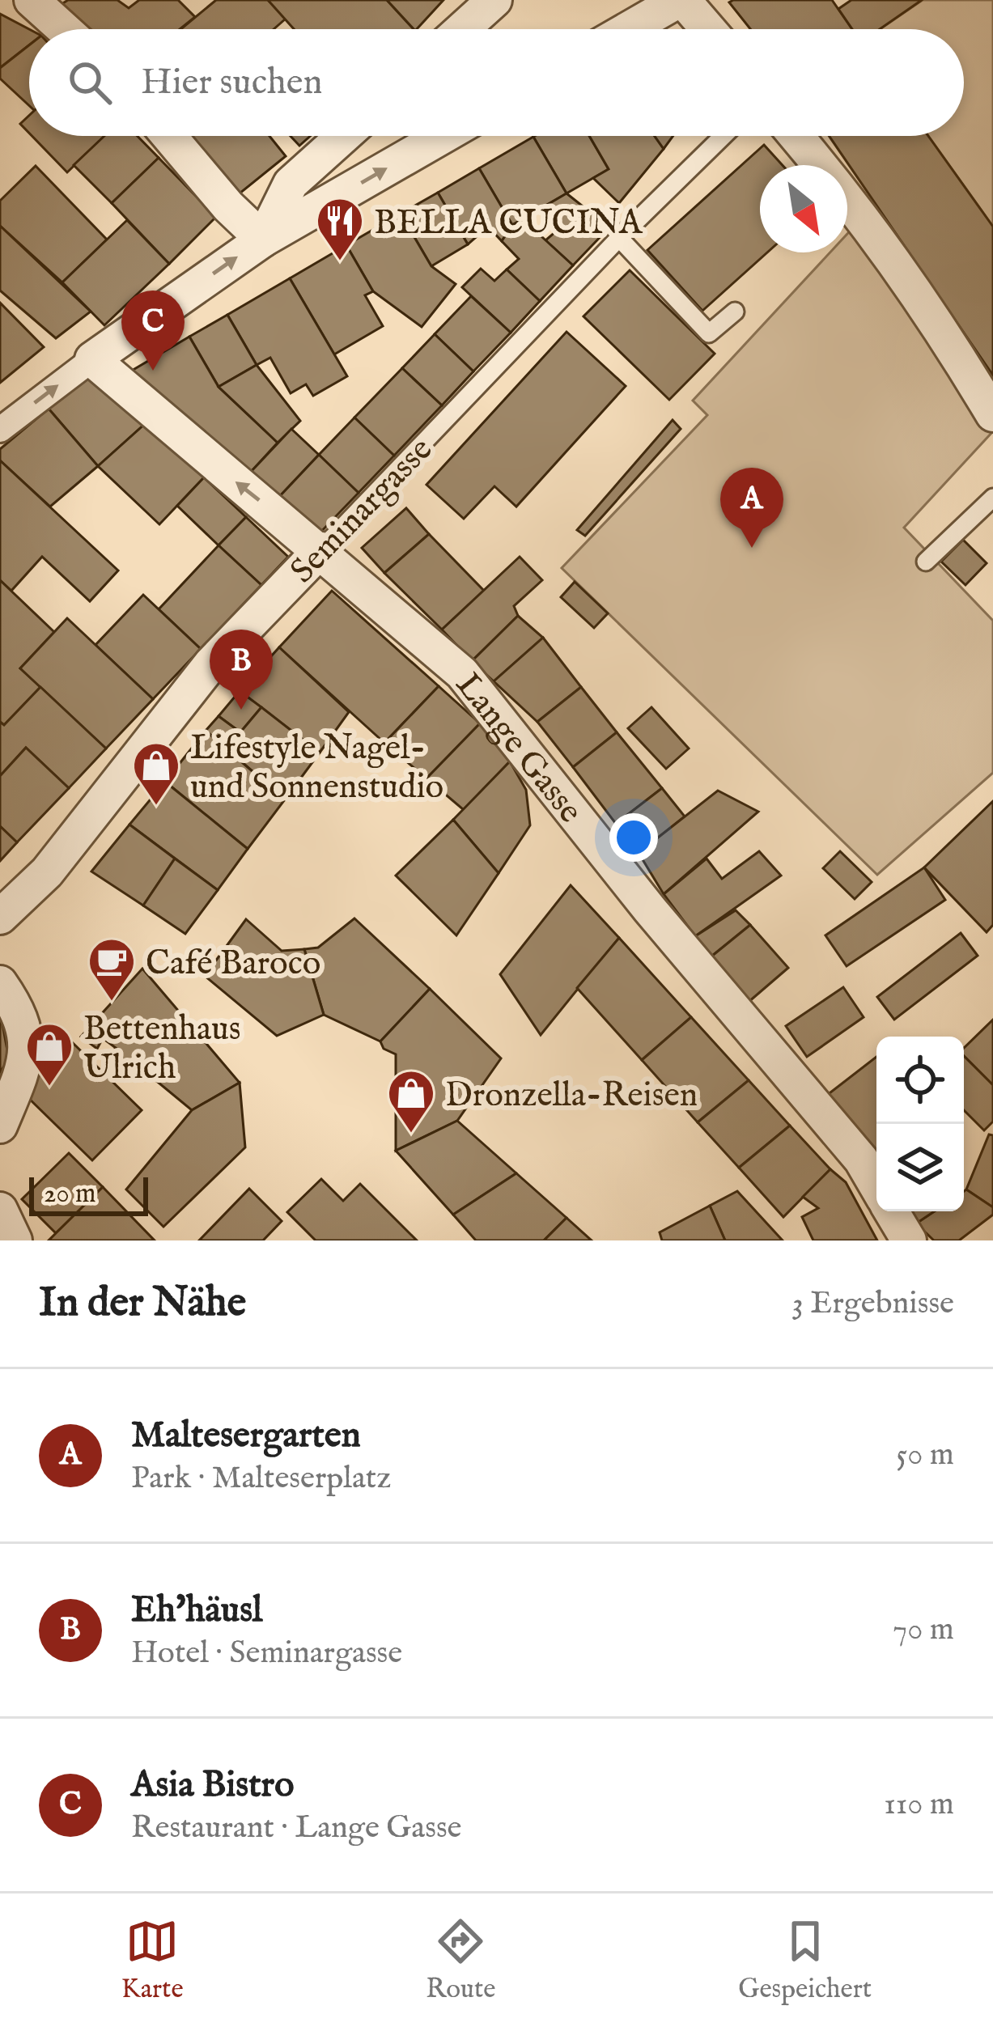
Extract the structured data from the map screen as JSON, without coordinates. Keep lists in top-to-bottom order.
{
  "streets": {
    "street": ["Seminargasse", "Lange Gasse"]
  },
  "crossings": [
    ["Seminargasse", "Lange Gasse"]
  ],
  "places": {
    "restaurant": ["BELLA CUCINA"],
    "shop": ["Lifestyle Nagel- und Sonnenstudio", "Bettenhaus Ulrich", "Dronzella-Reisen"],
    "cafe": ["Café Baroco"]
  },
  "scale_bar": "20 m",
  "north": "bottom right",
  "page": {
    "search": "Hier suchen",
    "pins": ["C", "A", "B"],
    "scale": "20 m",
    "heading": ["In der Nähe", "3 Ergebnisse"],
    "list": [
      {
        "mark": "A",
        "name": "Maltesergarten",
        "note": "Park · Malteserplatz",
        "value": "50 m"
      },
      {
        "mark": "B",
        "name": "Eh'häusl",
        "note": "Hotel · Seminargasse",
        "value": "70 m"
      },
      {
        "mark": "C",
        "name": "Asia Bistro",
        "note": "Restaurant · Lange Gasse",
        "value": "110 m"
      }
    ],
    "nav": ["Karte", "Route", "Gespeichert"]
  }
}
